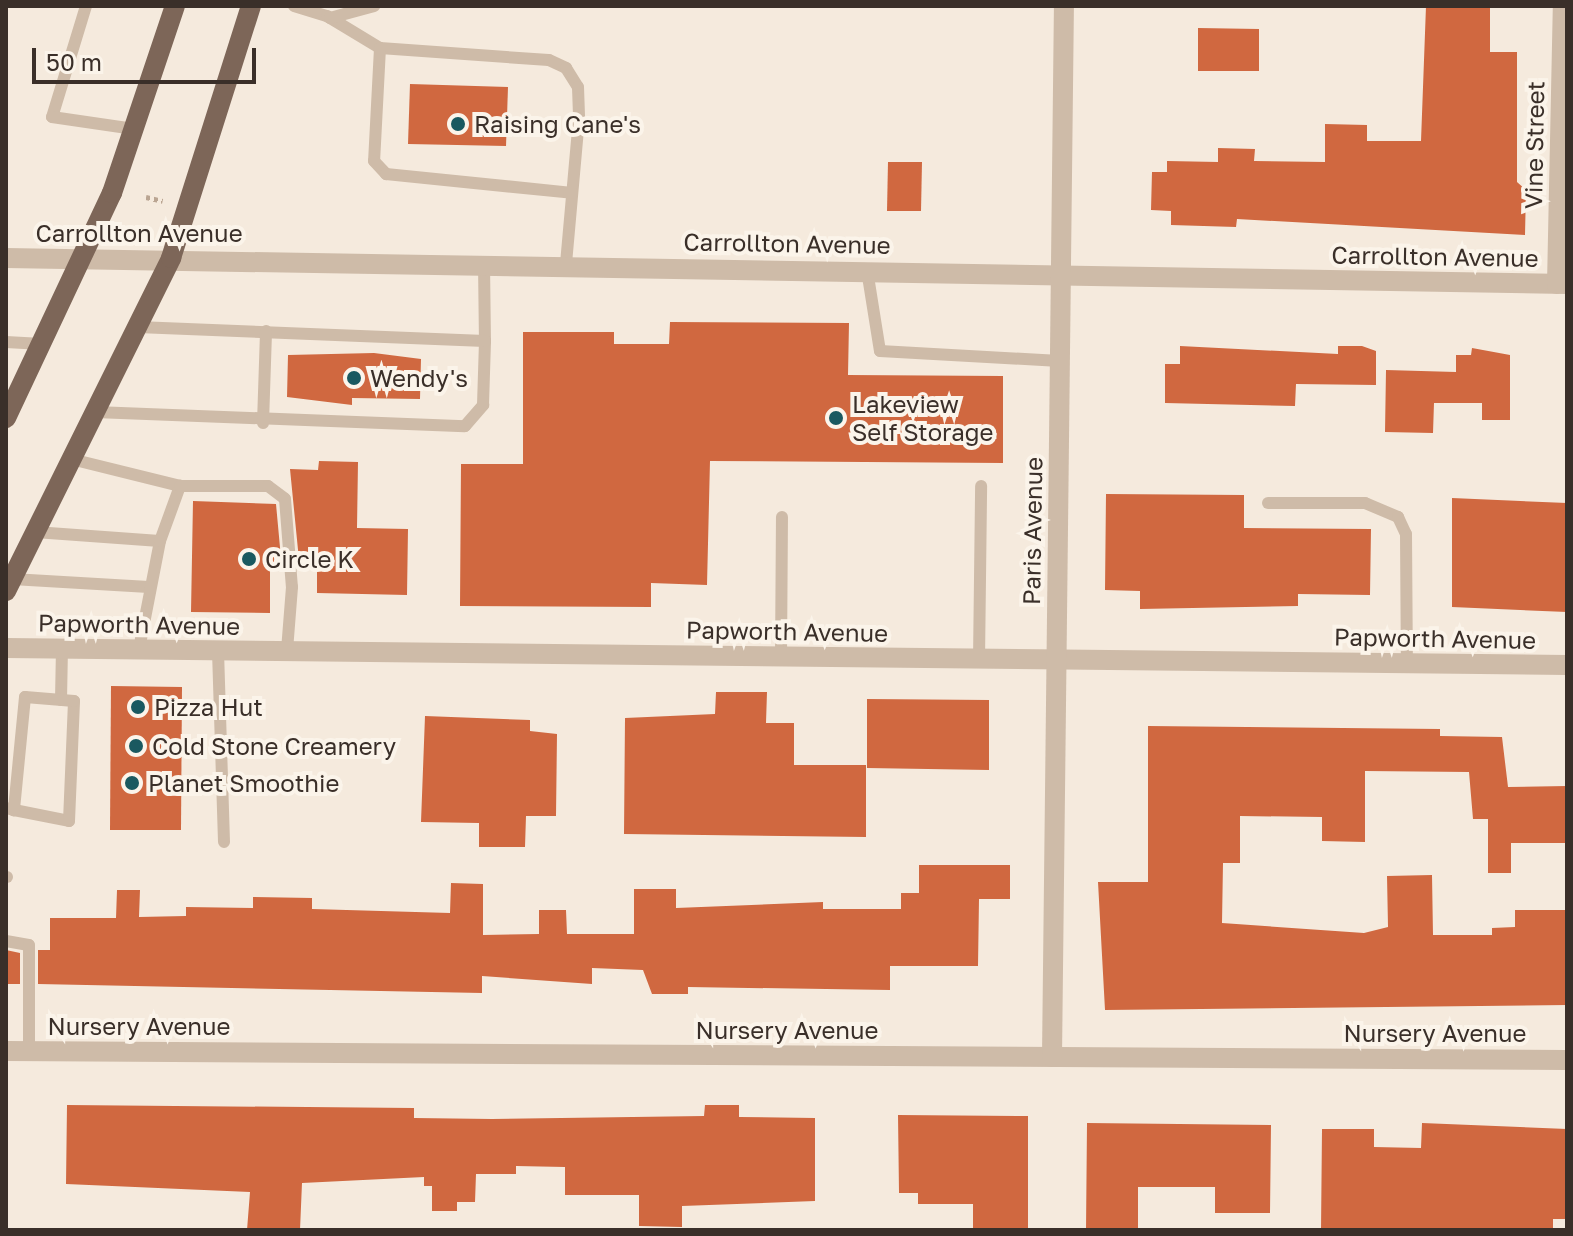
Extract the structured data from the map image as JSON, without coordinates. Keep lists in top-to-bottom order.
{
  "streets": {
    "street": [
      "Vine Street",
      "Carrollton Avenue",
      "Paris Avenue",
      "Papworth Avenue",
      "Nursery Avenue"
    ]
  },
  "crossings": [
    ["Vine Street", "Carrollton Avenue"],
    ["Carrollton Avenue", "Paris Avenue"],
    ["Paris Avenue", "Papworth Avenue"],
    ["Paris Avenue", "Nursery Avenue"]
  ],
  "places": [
    "Raising Cane's",
    "Wendy's",
    "Lakeview Self Storage",
    "Circle K",
    "Pizza Hut",
    "Cold Stone Creamery",
    "Planet Smoothie"
  ],
  "scale_bar": "50 m"
}
